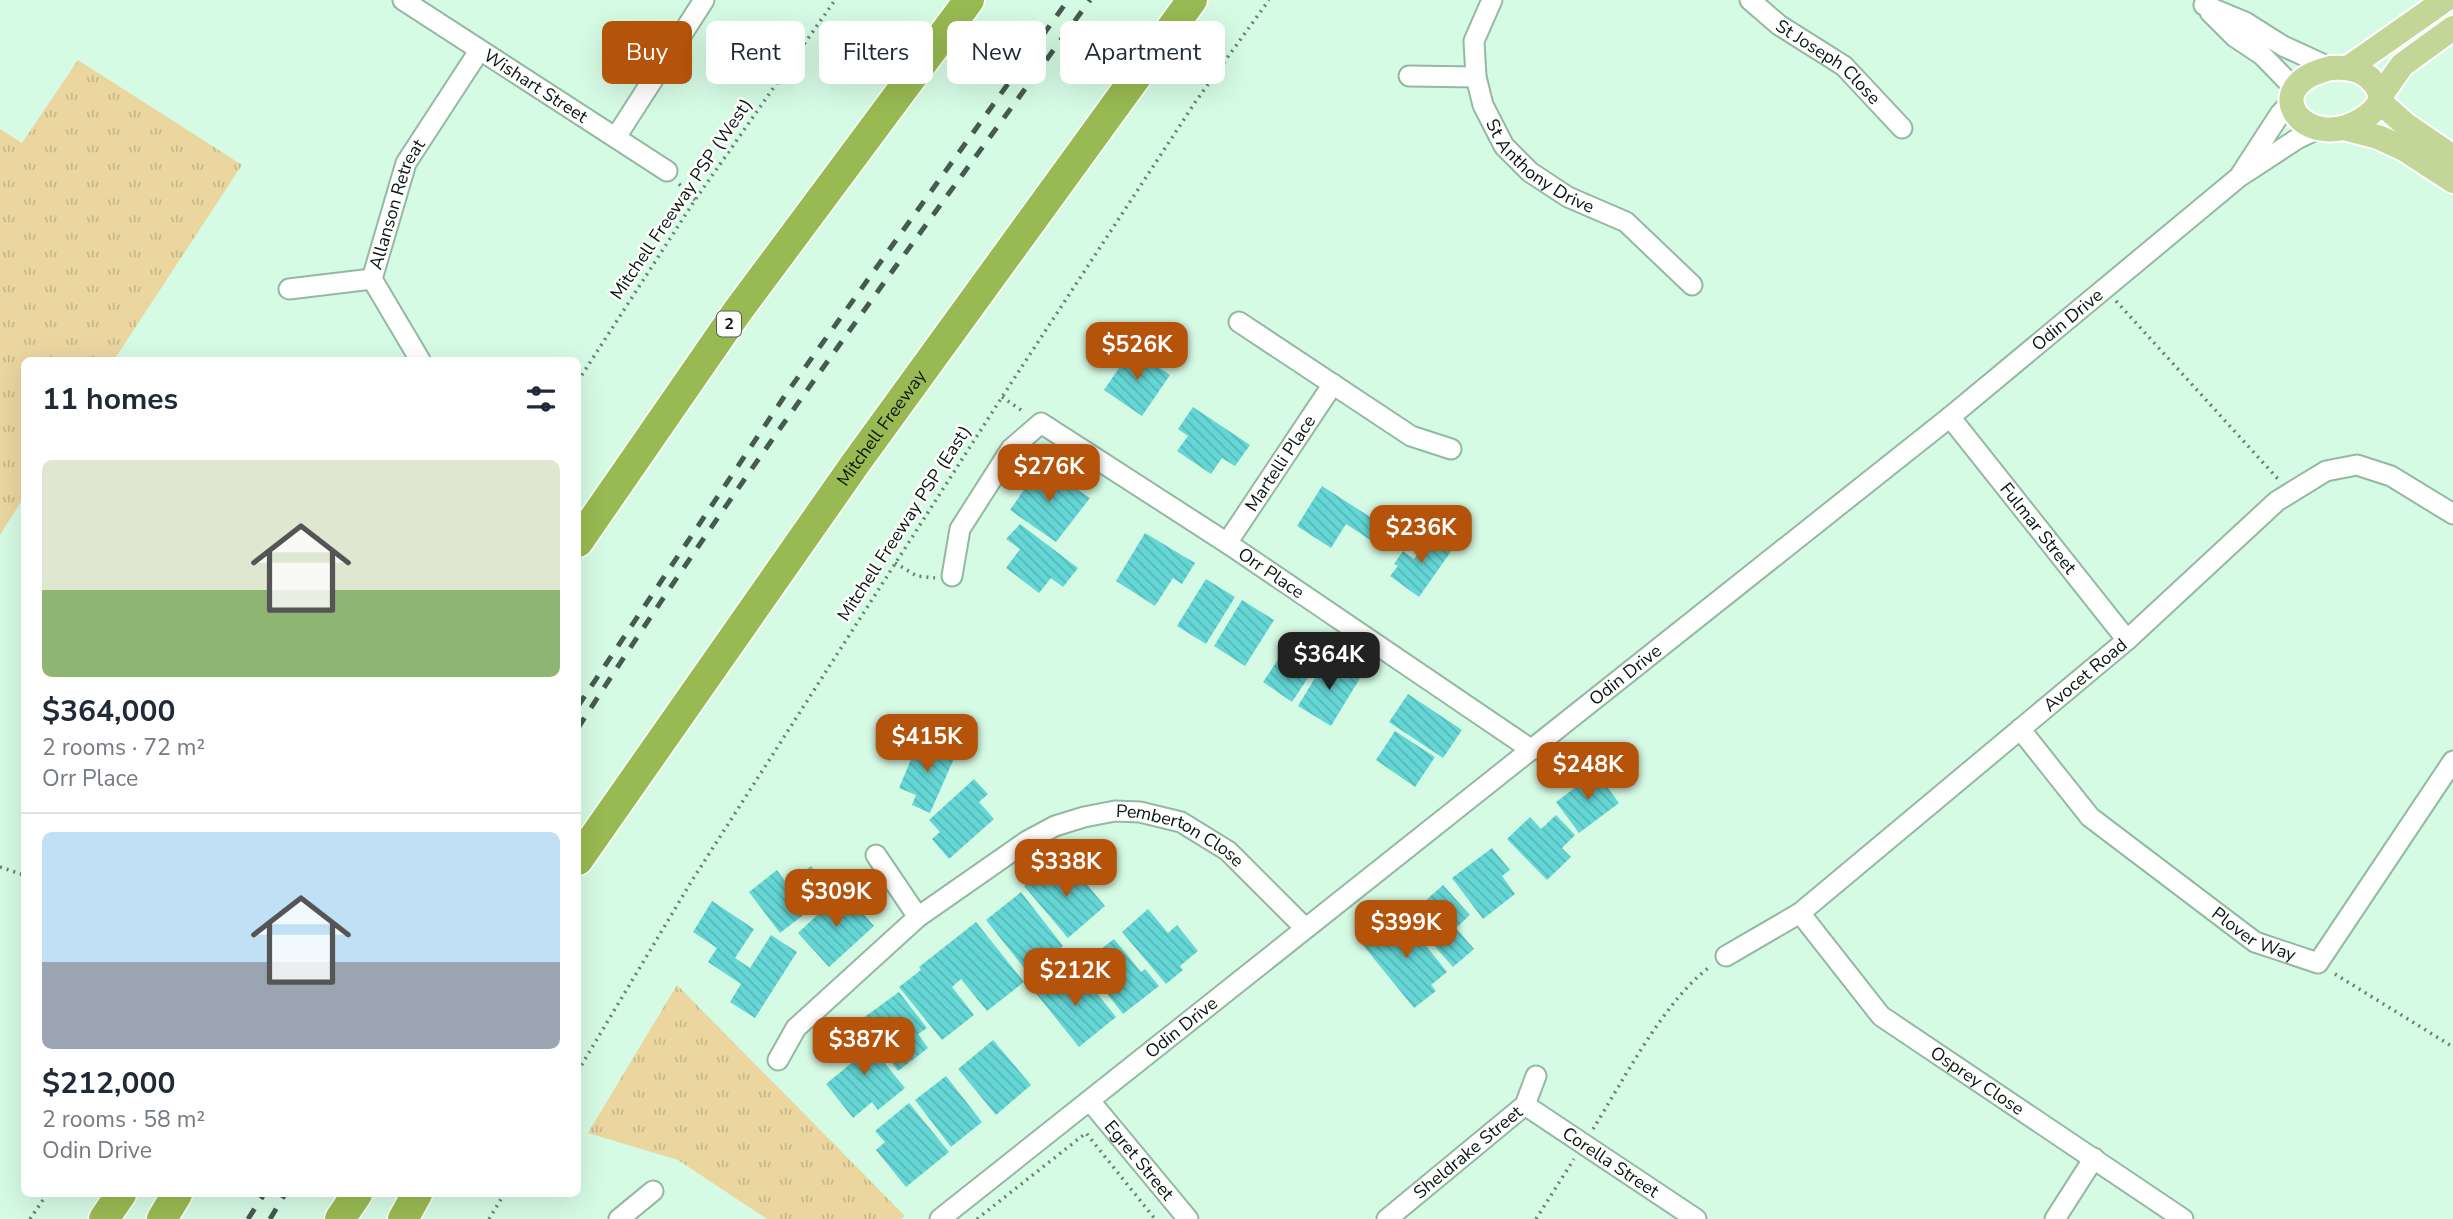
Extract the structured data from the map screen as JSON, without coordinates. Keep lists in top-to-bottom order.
{
  "streets": {
    "highway": ["2", "Mitchell Freeway"],
    "main road": ["Odin Drive"],
    "street": [
      "St Joseph Close",
      "Wishart Street",
      "St Anthony Drive",
      "Allanson Retreat",
      "Martelli Place",
      "Fulmar Street",
      "Orr Place",
      "Avocet Road",
      "Pemberton Close",
      "Plover Way",
      "Osprey Close",
      "Sheldrake Street",
      "Egret Street",
      "Corella Street"
    ],
    "path": ["Mitchell Freeway PSP (West)", "Mitchell Freeway PSP (East)"]
  },
  "crossings": [
    ["Wishart Street", "Allanson Retreat"],
    ["Odin Drive", "Fulmar Street"],
    ["Odin Drive", "Orr Place"],
    ["Odin Drive", "Pemberton Close"],
    ["Odin Drive", "Egret Street"],
    ["Martelli Place", "Orr Place"],
    ["Fulmar Street", "Avocet Road"],
    ["Avocet Road", "Plover Way"],
    ["Avocet Road", "Osprey Close"],
    ["Sheldrake Street", "Corella Street"]
  ],
  "page": {
    "chip": [
      "Buy",
      "Rent",
      "Filters",
      "New",
      "Apartment"
    ],
    "price": [
      "$526K",
      "$276K",
      "$236K",
      "$364K",
      "$415K",
      "$248K",
      "$338K",
      "$309K",
      "$399K",
      "$212K",
      "$387K"
    ],
    "heading": "11 homes",
    "list": [
      {
        "name": "$364,000",
        "note": "2 rooms · 72 m² · Orr Place"
      },
      {
        "name": "$212,000",
        "note": "2 rooms · 58 m² · Odin Drive"
      }
    ]
  }
}
